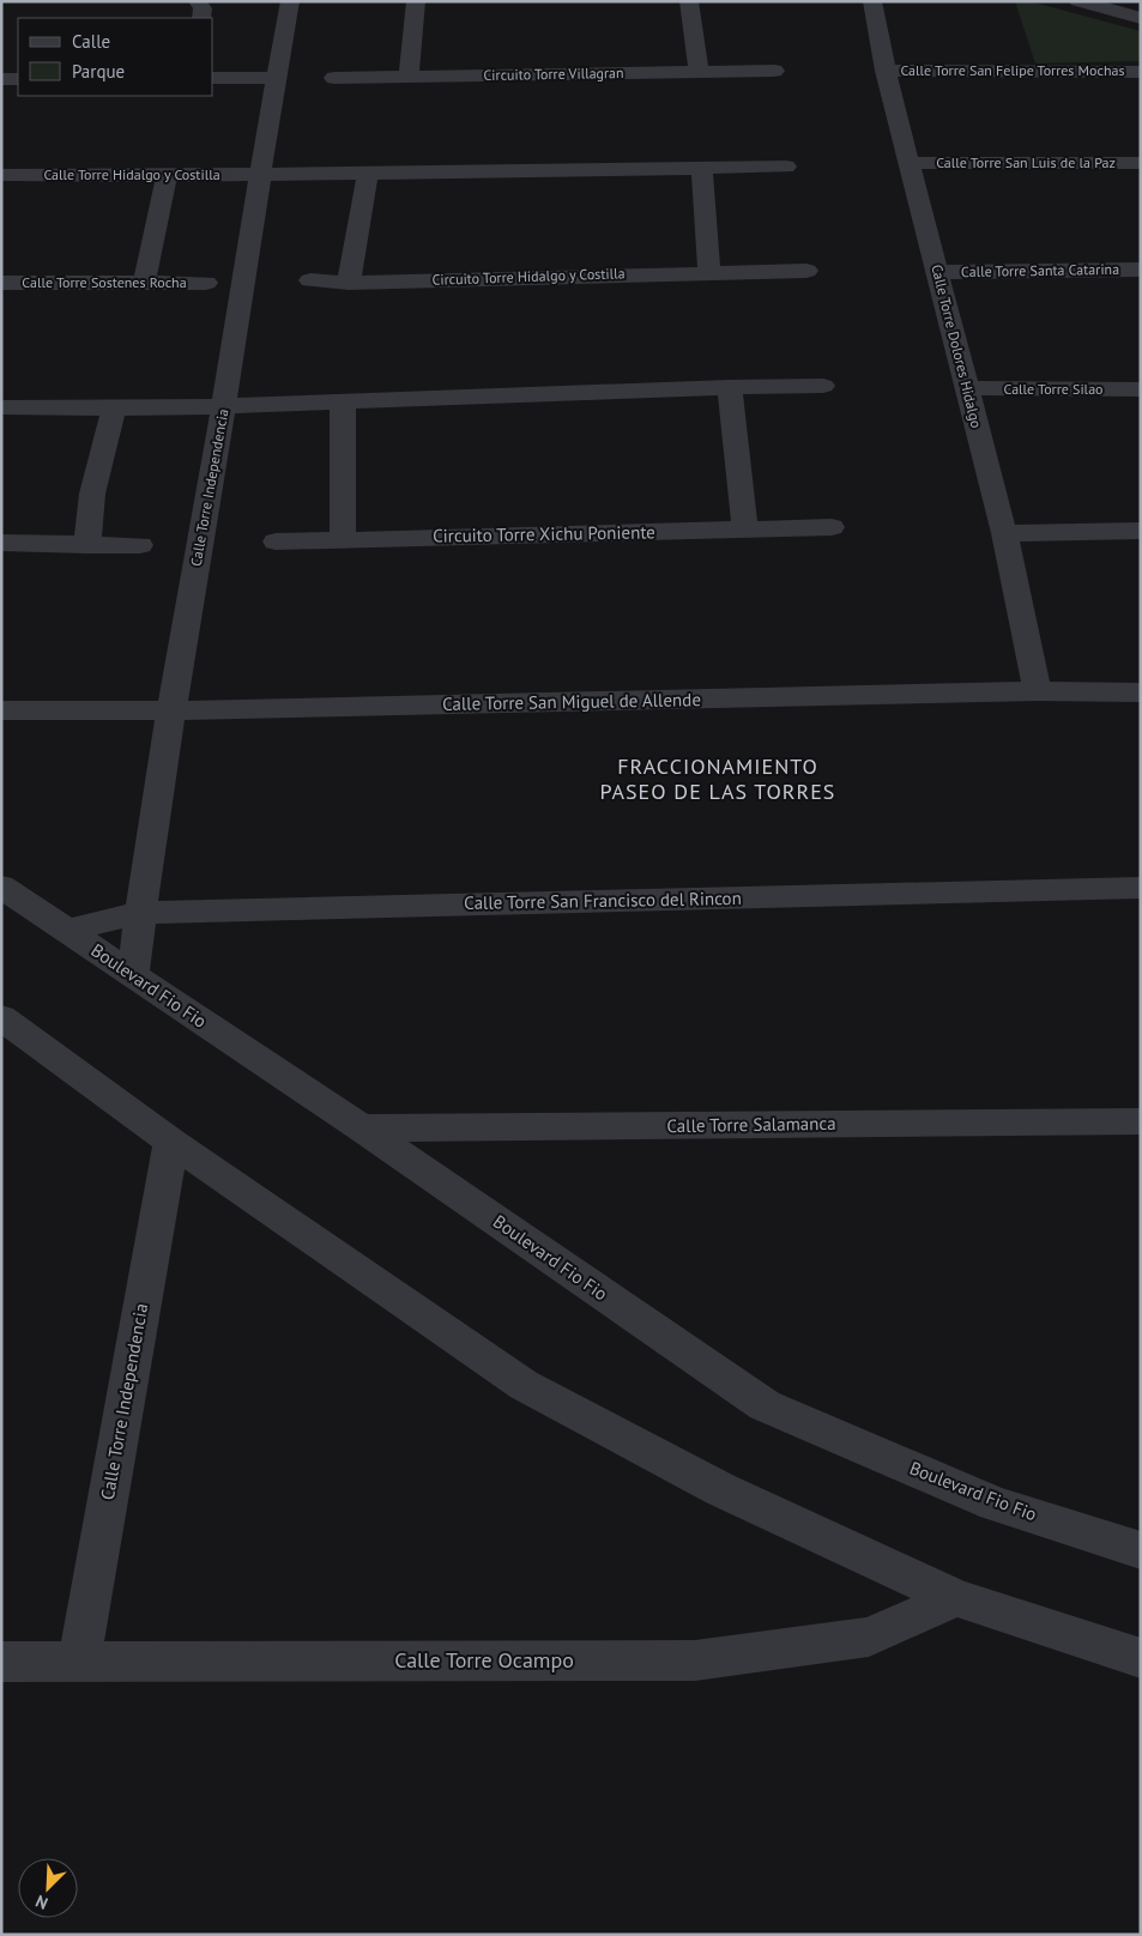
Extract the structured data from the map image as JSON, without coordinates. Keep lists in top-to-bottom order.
{
  "streets": {
    "street": [
      "Calle Torre San Felipe Torres Mochas",
      "Circuito Torre Villagran",
      "Calle Torre San Luis de la Paz",
      "Calle Torre Hidalgo y Costilla",
      "Calle Torre Santa Catarina",
      "Circuito Torre Hidalgo y Costilla",
      "Calle Torre Sostenes Rocha",
      "Calle Torre Dolores Hidalgo",
      "Calle Torre Silao",
      "Calle Torre Independencia",
      "Circuito Torre Xichu Poniente",
      "Calle Torre San Miguel de Allende",
      "Calle Torre San Francisco del Rincon",
      "Boulevard Fio Fio",
      "Calle Torre Salamanca",
      "Calle Torre Ocampo"
    ]
  },
  "crossings": [
    ["Calle Torre San Felipe Torres Mochas", "Calle Torre Dolores Hidalgo"],
    ["Calle Torre San Luis de la Paz", "Calle Torre Dolores Hidalgo"],
    ["Calle Torre Hidalgo y Costilla", "Calle Torre Independencia"],
    ["Calle Torre Santa Catarina", "Calle Torre Dolores Hidalgo"],
    ["Calle Torre Dolores Hidalgo", "Calle Torre Silao"],
    ["Calle Torre Dolores Hidalgo", "Calle Torre San Miguel de Allende"],
    ["Calle Torre Independencia", "Calle Torre San Miguel de Allende"],
    ["Calle Torre Independencia", "Calle Torre San Francisco del Rincon"],
    ["Calle Torre Independencia", "Boulevard Fio Fio"],
    ["Calle Torre Independencia", "Calle Torre Ocampo"],
    ["Calle Torre San Francisco del Rincon", "Boulevard Fio Fio"],
    ["Boulevard Fio Fio", "Calle Torre Salamanca"]
  ],
  "districts": ["FRACCIONAMIENTO PASEO DE LAS TORRES"],
  "legend": ["Calle", "Parque"],
  "north": "bottom left"
}
